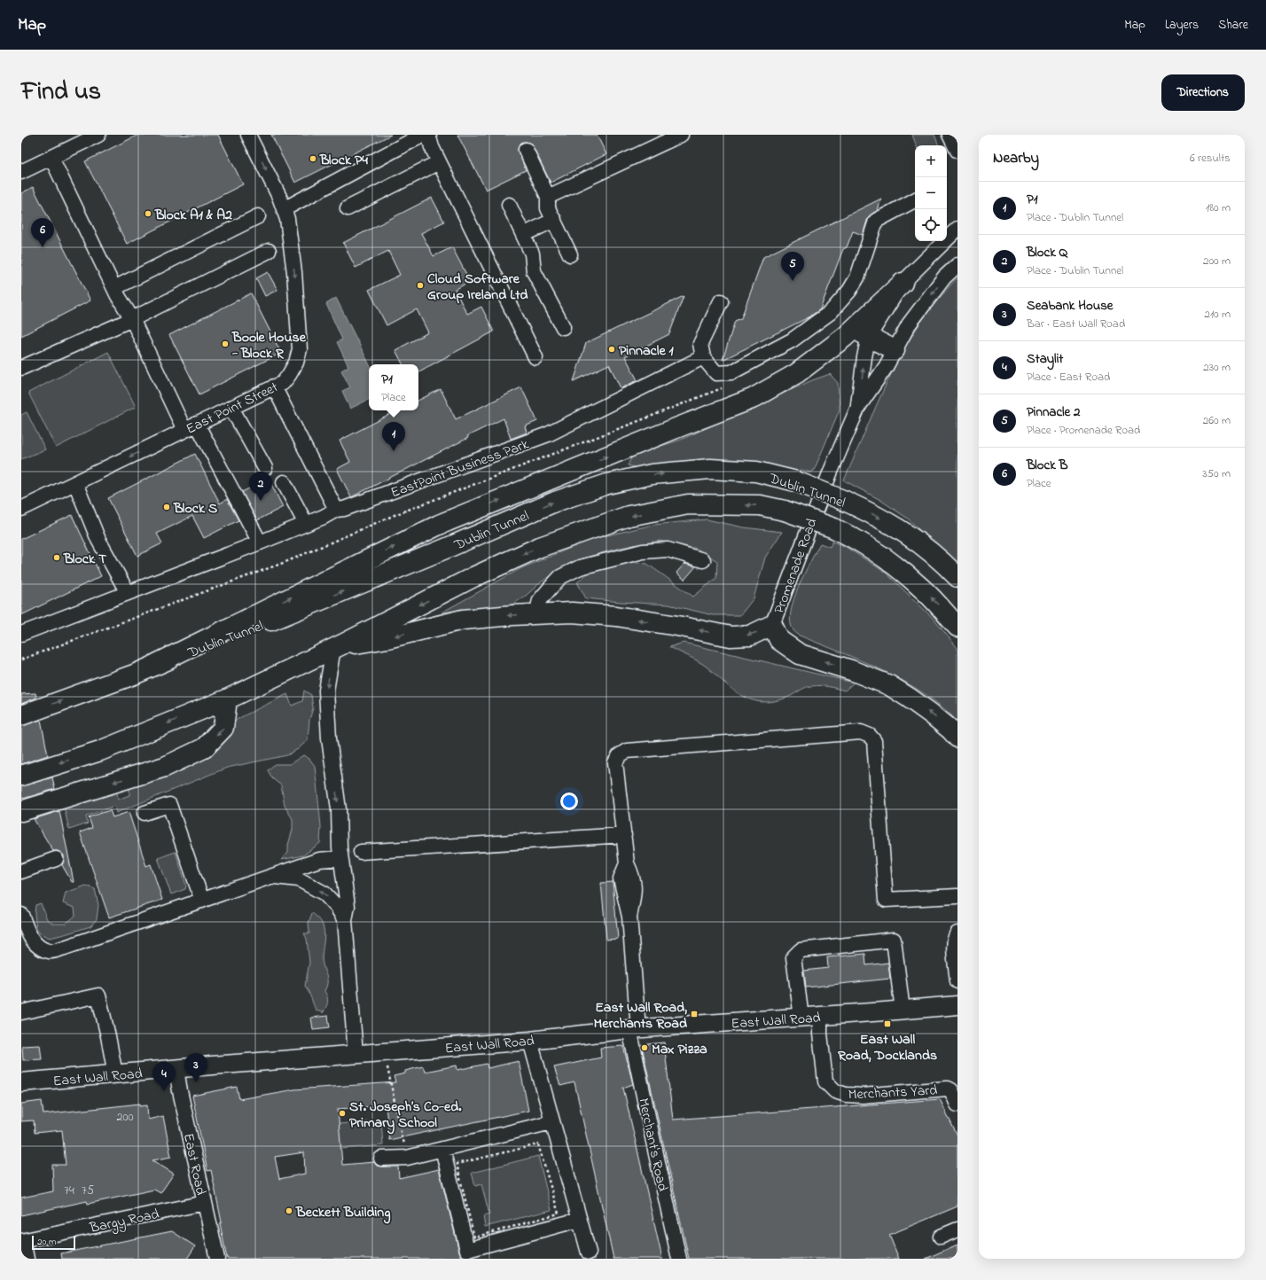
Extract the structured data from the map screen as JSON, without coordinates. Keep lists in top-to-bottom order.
{
  "streets": {
    "highway": ["Dublin Tunnel"],
    "main road": ["East Wall Road"],
    "street": [
      "East Point Street",
      "EastPoint Business Park",
      "Promenade Road",
      "Merchants Yard",
      "Merchant's Road",
      "East Road",
      "Bargy Road"
    ]
  },
  "crossings": [
    ["East Wall Road", "Merchants Yard"],
    ["East Wall Road", "Merchant's Road"],
    ["East Wall Road", "East Road"],
    ["East Road", "Bargy Road"]
  ],
  "one_way": ["East Point Street"],
  "places": {
    "other": [
      "Block P4",
      "Block A1 & A2",
      "Cloud Software Group Ireland Ltd",
      "Boole House - Block R",
      "Pinnacle 1",
      "Block S",
      "Block T",
      "Max Pizza",
      "St. Joseph’s Co-ed. Primary School",
      "Beckett Building"
    ],
    "transit": ["East Wall Road, Merchants Road", "East Wall Road, Docklands"]
  },
  "house_numbers": ["200", "74", "75"],
  "scale_bar": "20 m",
  "page": {
    "header": "Map",
    "nav": ["Map", "Layers", "Share"],
    "title": "Find us",
    "buttons": "Directions",
    "heading": ["Nearby", "6 results"],
    "map_buttons": ["+", "−"],
    "list": [
      {
        "mark": "1",
        "name": "P1",
        "note": "Place · Dublin Tunnel",
        "value": "180 m"
      },
      {
        "mark": "2",
        "name": "Block Q",
        "note": "Place · Dublin Tunnel",
        "value": "200 m"
      },
      {
        "mark": "3",
        "name": "Seabank House",
        "note": "Bar · East Wall Road",
        "value": "210 m"
      },
      {
        "mark": "4",
        "name": "Staylit",
        "note": "Place · East Road",
        "value": "230 m"
      },
      {
        "mark": "5",
        "name": "Pinnacle 2",
        "note": "Place · Promenade Road",
        "value": "260 m"
      },
      {
        "mark": "6",
        "name": "Block B",
        "note": "Place",
        "value": "350 m"
      }
    ],
    "pins": [
      "6",
      "5",
      "1",
      "2",
      "3",
      "4"
    ],
    "popup": ["P1", "Place"],
    "scale": "20 m"
  }
}
